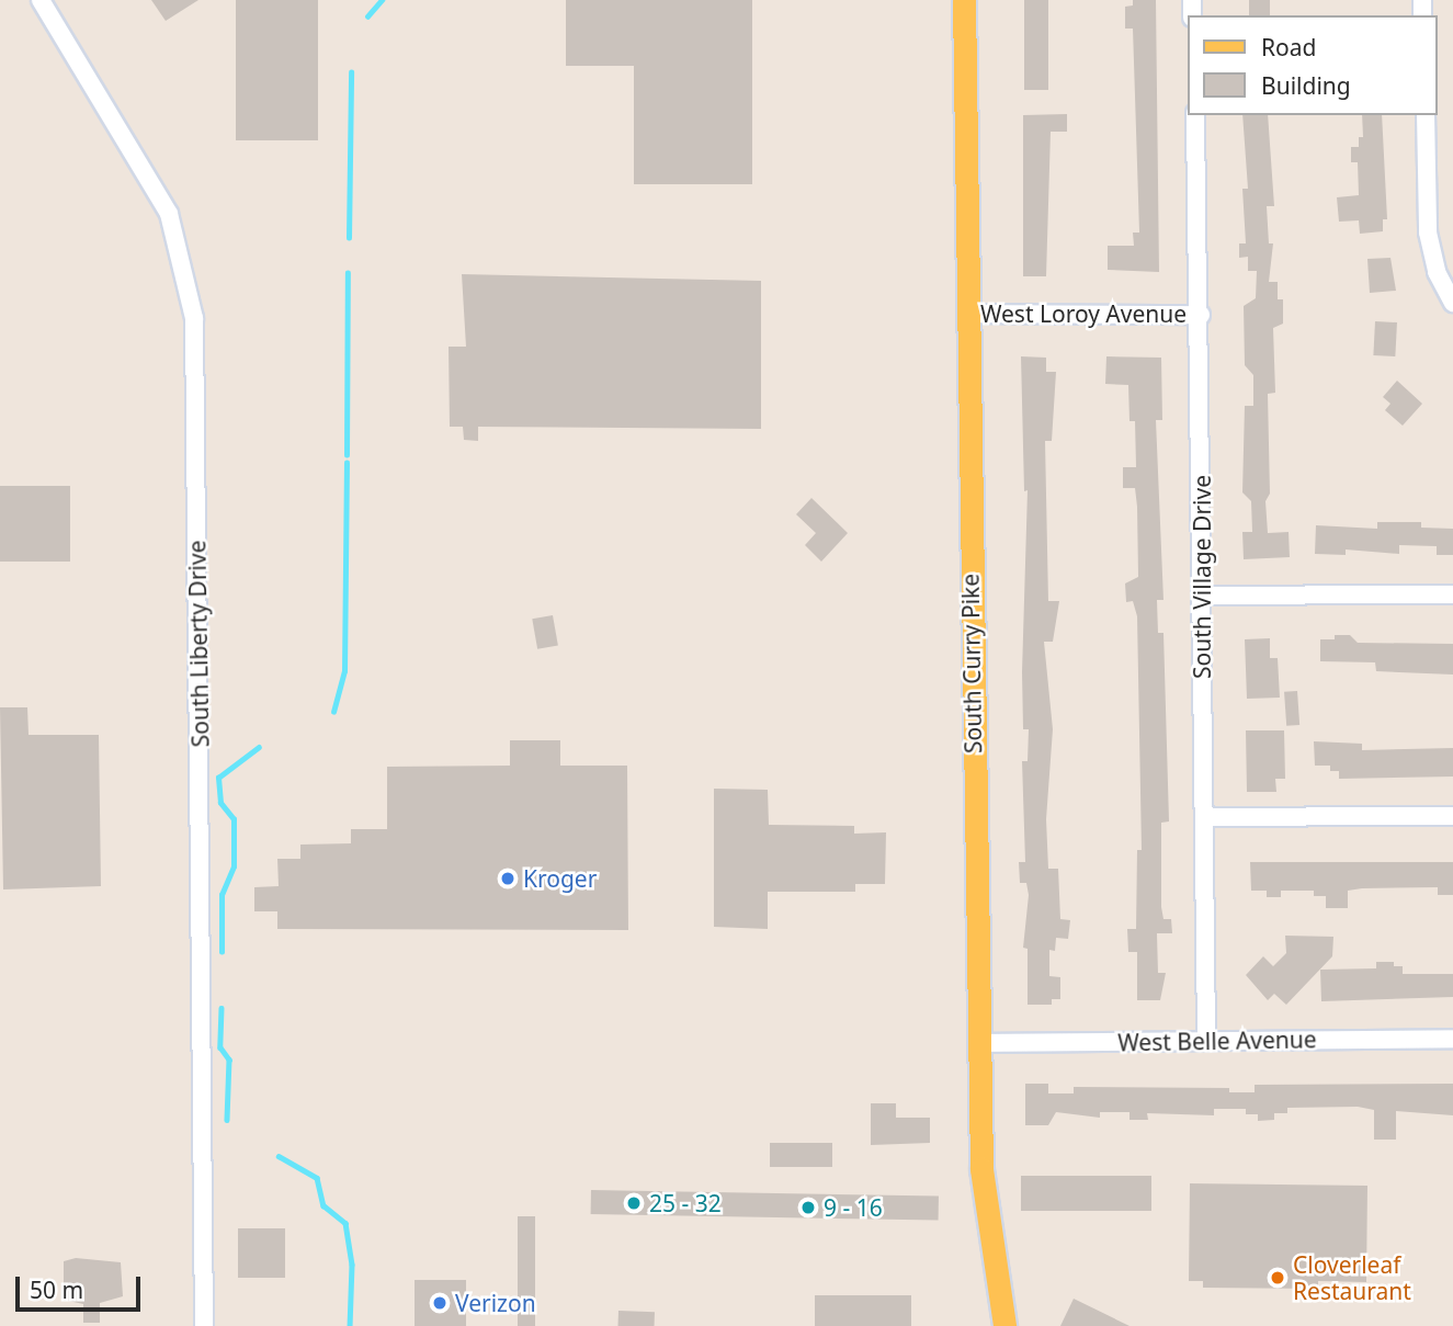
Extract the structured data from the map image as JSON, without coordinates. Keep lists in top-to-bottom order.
{
  "streets": {
    "main road": ["South Curry Pike"],
    "street": [
      "West Loroy Avenue",
      "South Village Drive",
      "South Liberty Drive",
      "West Belle Avenue"
    ]
  },
  "crossings": [
    ["West Loroy Avenue", "South Village Drive"],
    ["West Loroy Avenue", "South Curry Pike"],
    ["South Village Drive", "West Belle Avenue"],
    ["South Curry Pike", "West Belle Avenue"]
  ],
  "places": [
    "Kroger",
    "25 - 32",
    "9 - 16",
    "Cloverleaf Restaurant",
    "Verizon"
  ],
  "legend": ["Road", "Building"],
  "scale_bar": "50 m"
}
